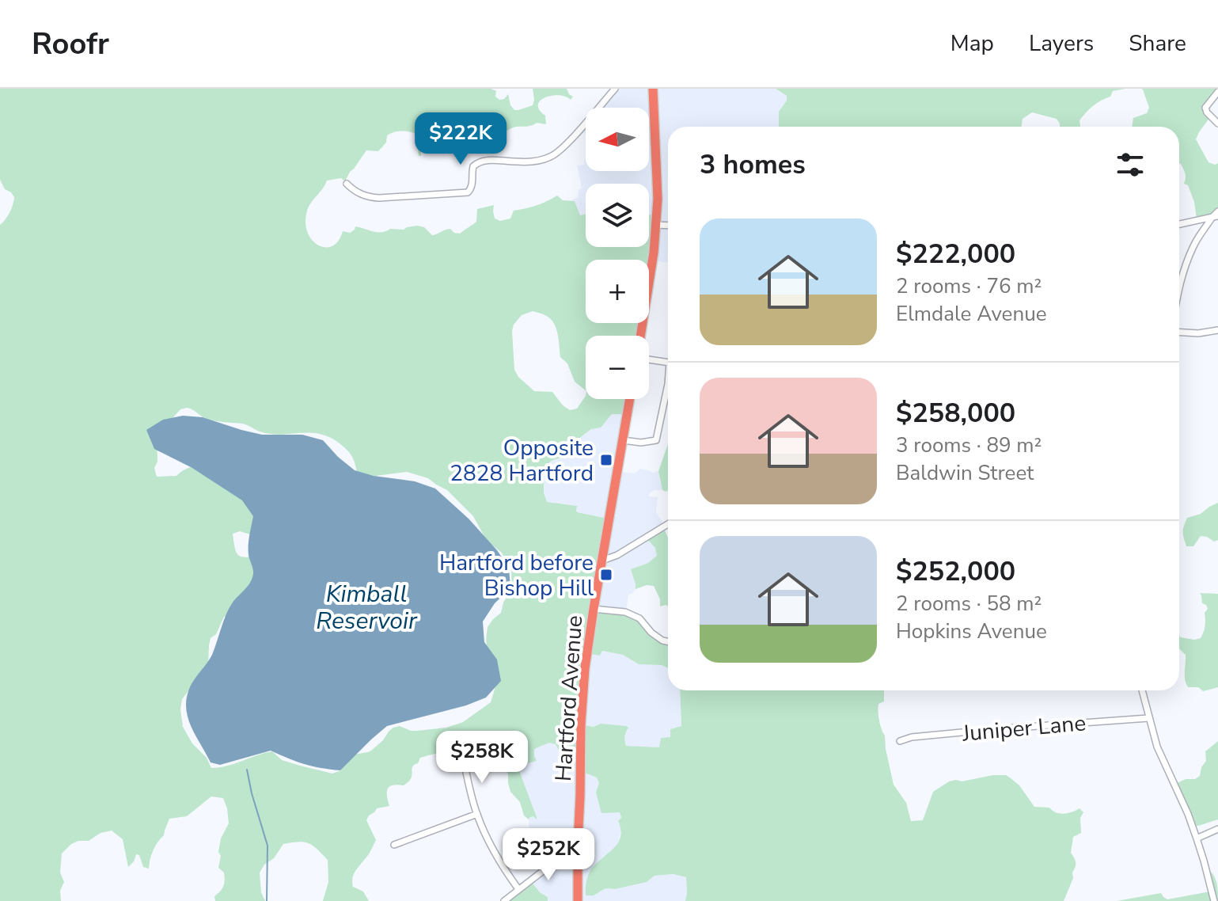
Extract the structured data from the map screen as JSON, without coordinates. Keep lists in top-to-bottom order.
{
  "streets": {
    "highway": ["Hartford Avenue"],
    "street": ["Juniper Lane"]
  },
  "water": ["Kimball Reservoir"],
  "places": {
    "transit": ["Opposite 2828 Hartford", "Hartford before Bishop Hill"]
  },
  "north": "left",
  "page": {
    "header": "Roofr",
    "nav": ["Map", "Layers", "Share"],
    "map_buttons": ["+", "−"],
    "price": ["$222K", "$258K", "$252K"],
    "heading": "3 homes",
    "list": [
      {
        "name": "$222,000",
        "note": "2 rooms · 76 m² · Elmdale Avenue"
      },
      {
        "name": "$258,000",
        "note": "3 rooms · 89 m² · Baldwin Street"
      },
      {
        "name": "$252,000",
        "note": "2 rooms · 58 m² · Hopkins Avenue"
      }
    ]
  }
}
